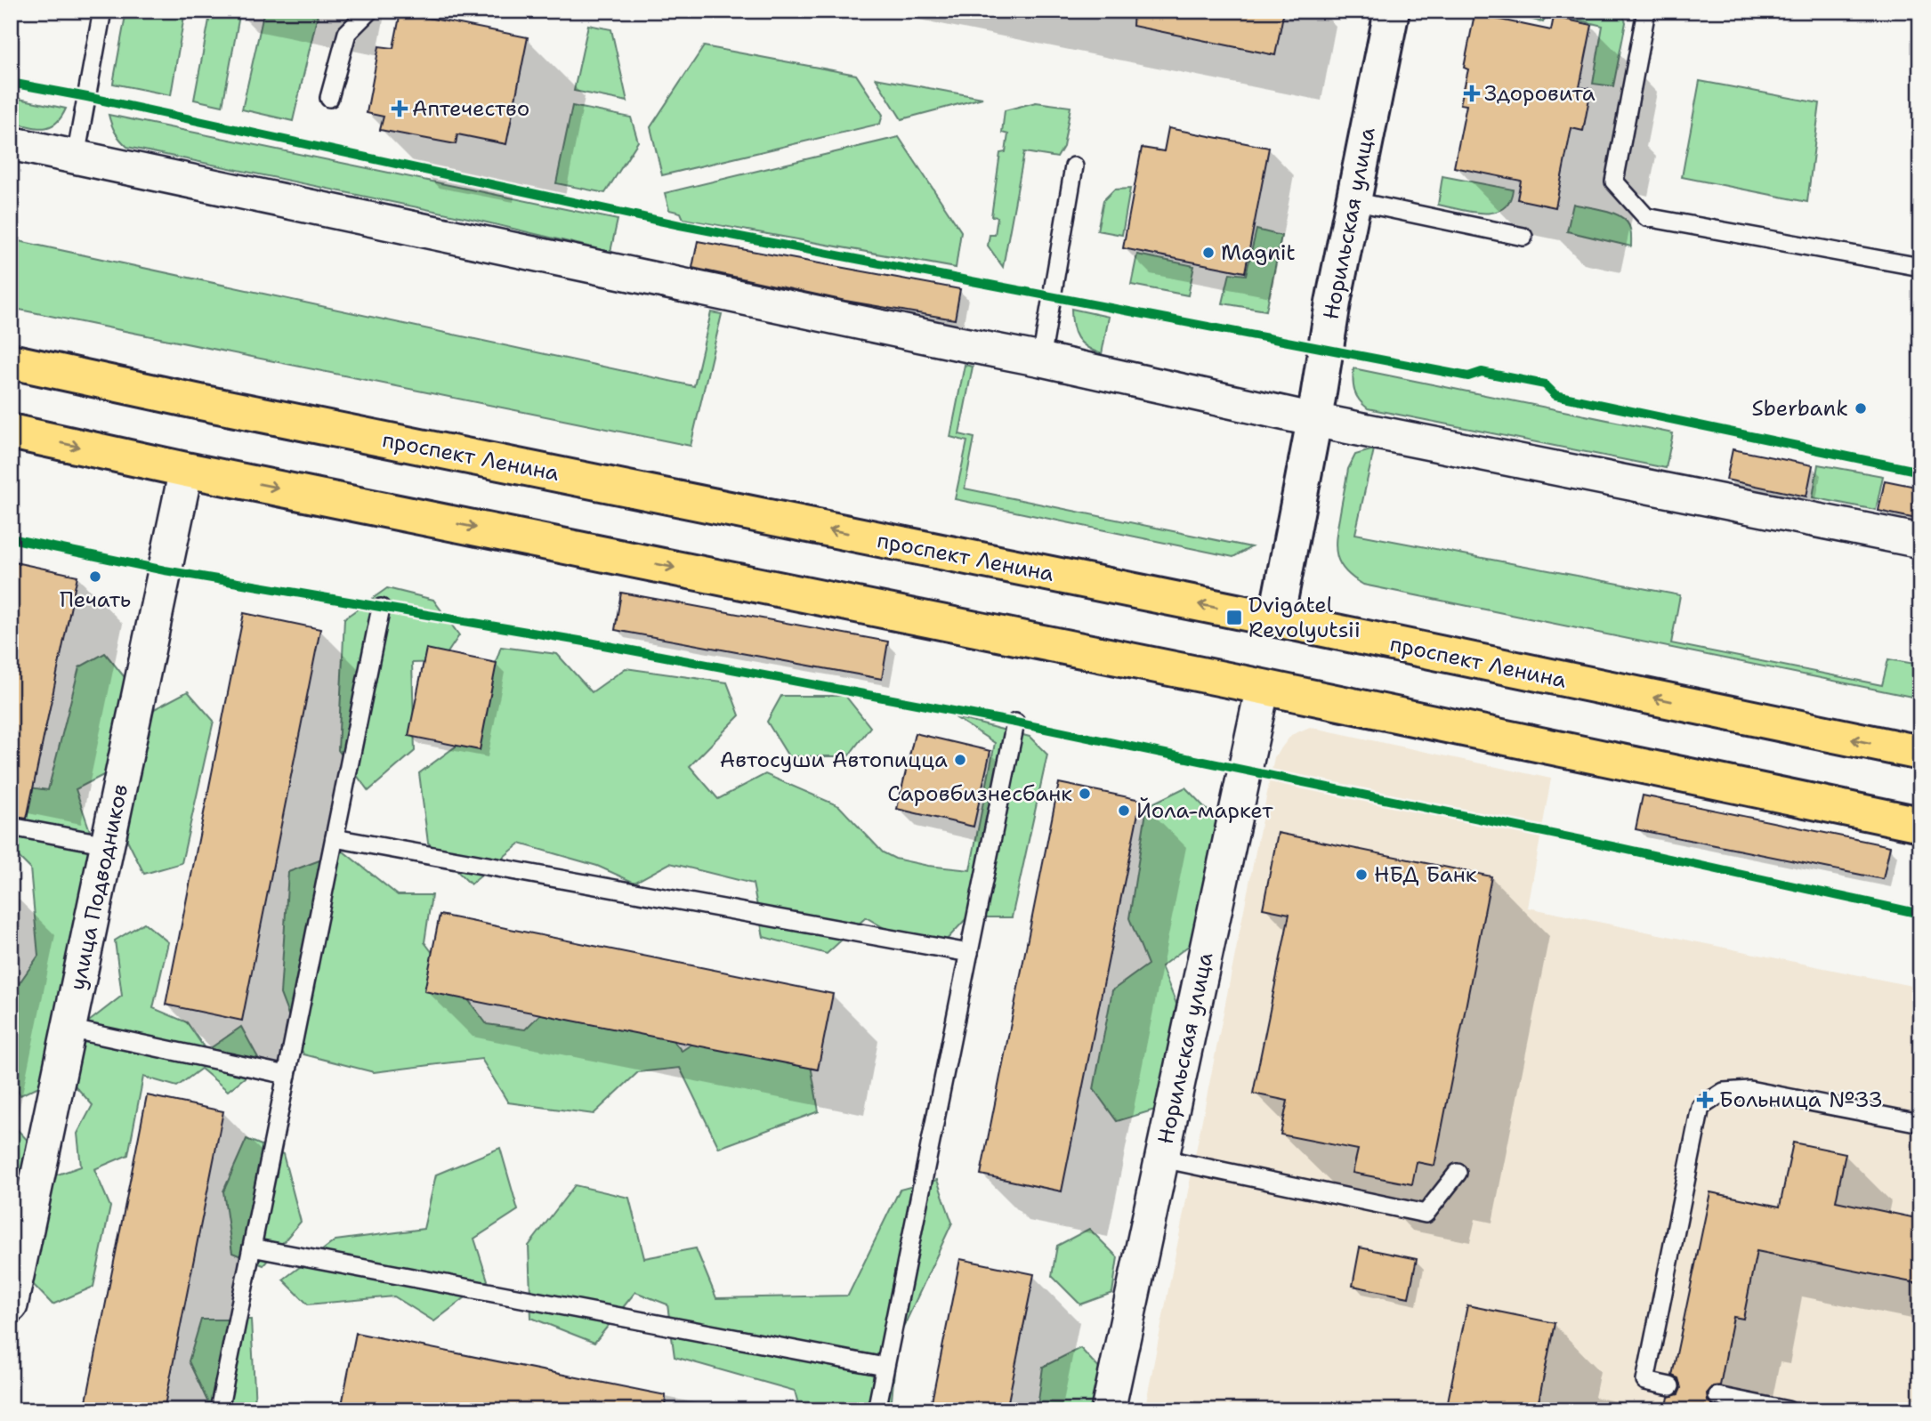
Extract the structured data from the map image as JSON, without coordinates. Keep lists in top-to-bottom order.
{
  "streets": {
    "main road": ["проспект Ленина"],
    "street": ["Норильская улица", "улица Подводников"]
  },
  "crossings": [
    ["Норильская улица", "проспект Ленина"]
  ],
  "places": {
    "health": ["Здоровита", "Аптечество", "Больница №33"],
    "other": [
      "Magnit",
      "Sberbank",
      "Печать",
      "Автосуши Автопицца",
      "Саровбизнесбанк",
      "Йола-маркет",
      "НБД Банк"
    ],
    "transit": ["Dvigatel Revolyutsii"]
  }
}
